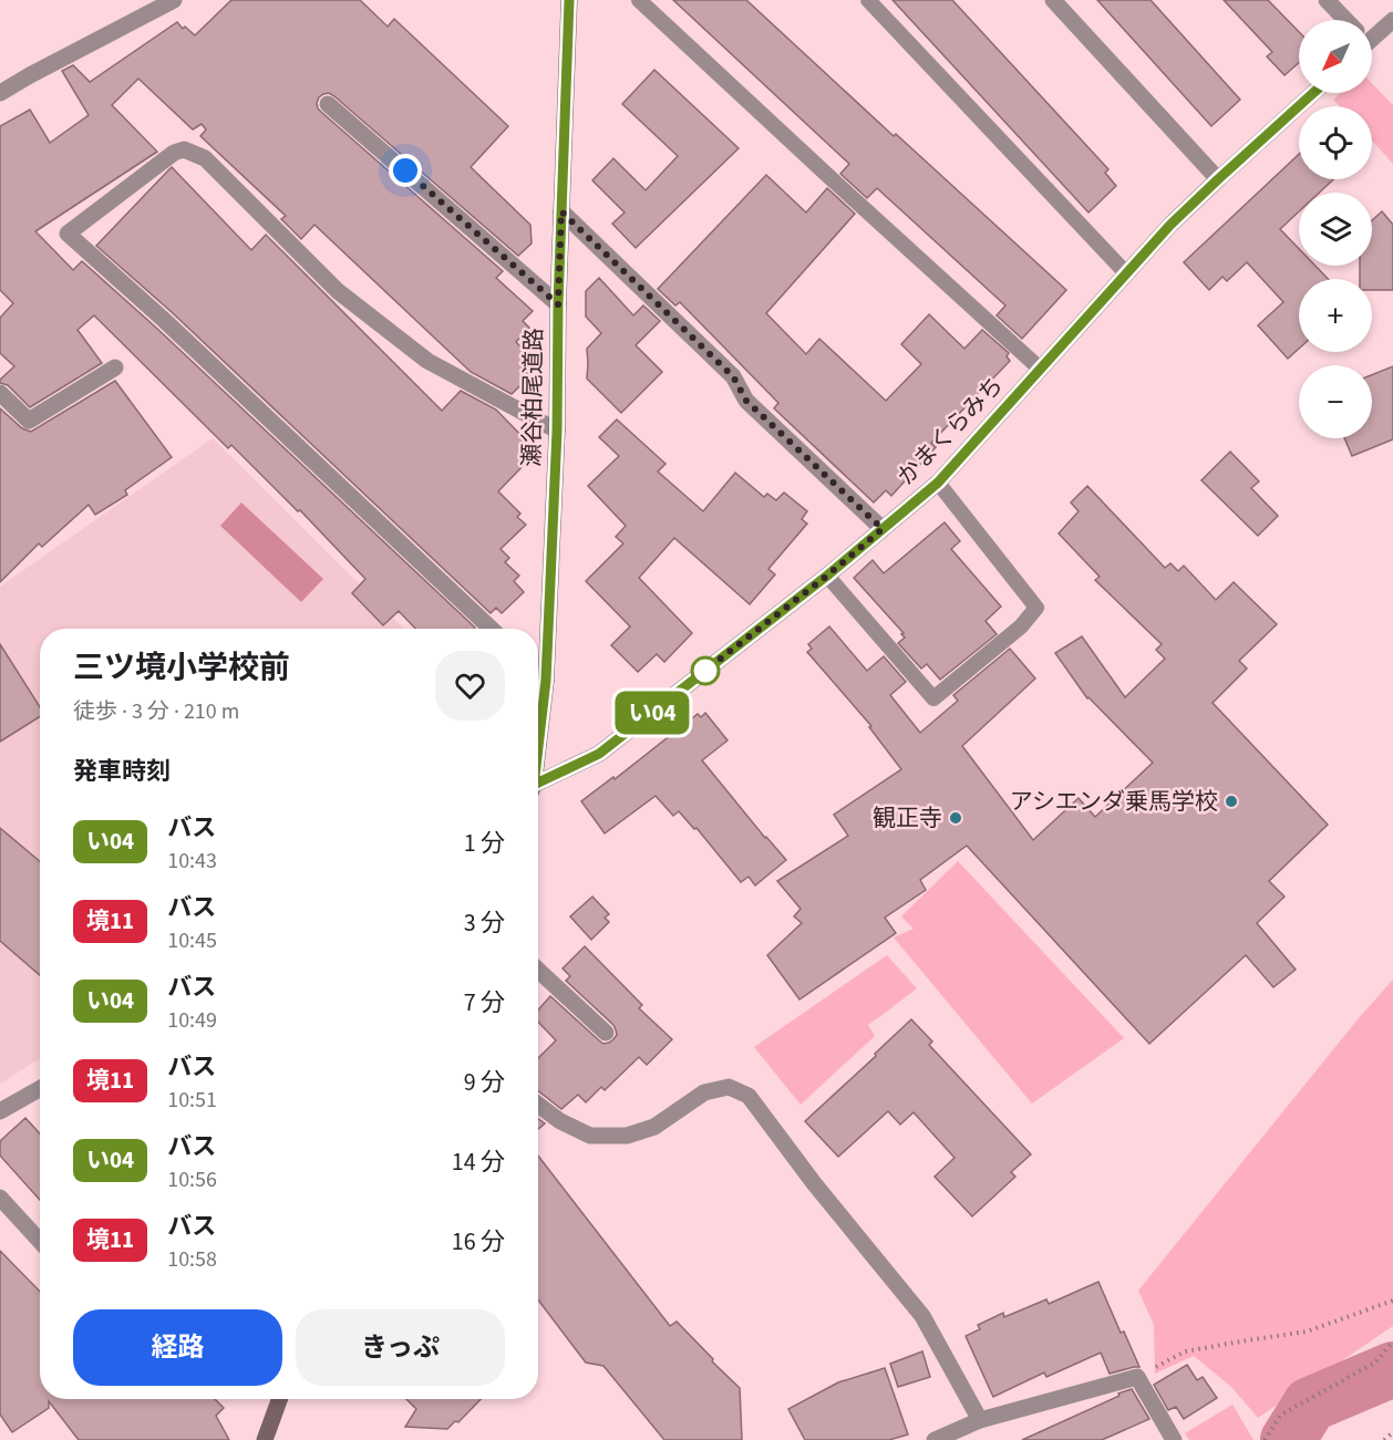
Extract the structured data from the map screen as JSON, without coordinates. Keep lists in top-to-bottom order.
{
  "streets": {
    "main road": ["瀬谷柏尾道路"],
    "street": ["かまくらみち"]
  },
  "places": ["アシエンダ乗馬学校", "観正寺"],
  "lines": ["bus line い04"],
  "north": "bottom left",
  "page": {
    "on_map": "い04",
    "map_buttons": ["+", "−"],
    "heading": [
      ["三ツ境小学校前", "徒歩 · 3 分 · 210 m"],
      "発車時刻"
    ],
    "list": [
      {
        "mark": "い04",
        "name": "バス",
        "note": "10:43",
        "value": "1 分"
      },
      {
        "mark": "境11",
        "name": "バス",
        "note": "10:45",
        "value": "3 分"
      },
      {
        "mark": "い04",
        "name": "バス",
        "note": "10:49",
        "value": "7 分"
      },
      {
        "mark": "境11",
        "name": "バス",
        "note": "10:51",
        "value": "9 分"
      },
      {
        "mark": "い04",
        "name": "バス",
        "note": "10:56",
        "value": "14 分"
      },
      {
        "mark": "境11",
        "name": "バス",
        "note": "10:58",
        "value": "16 分"
      }
    ],
    "buttons": ["経路", "きっぷ"]
  }
}
